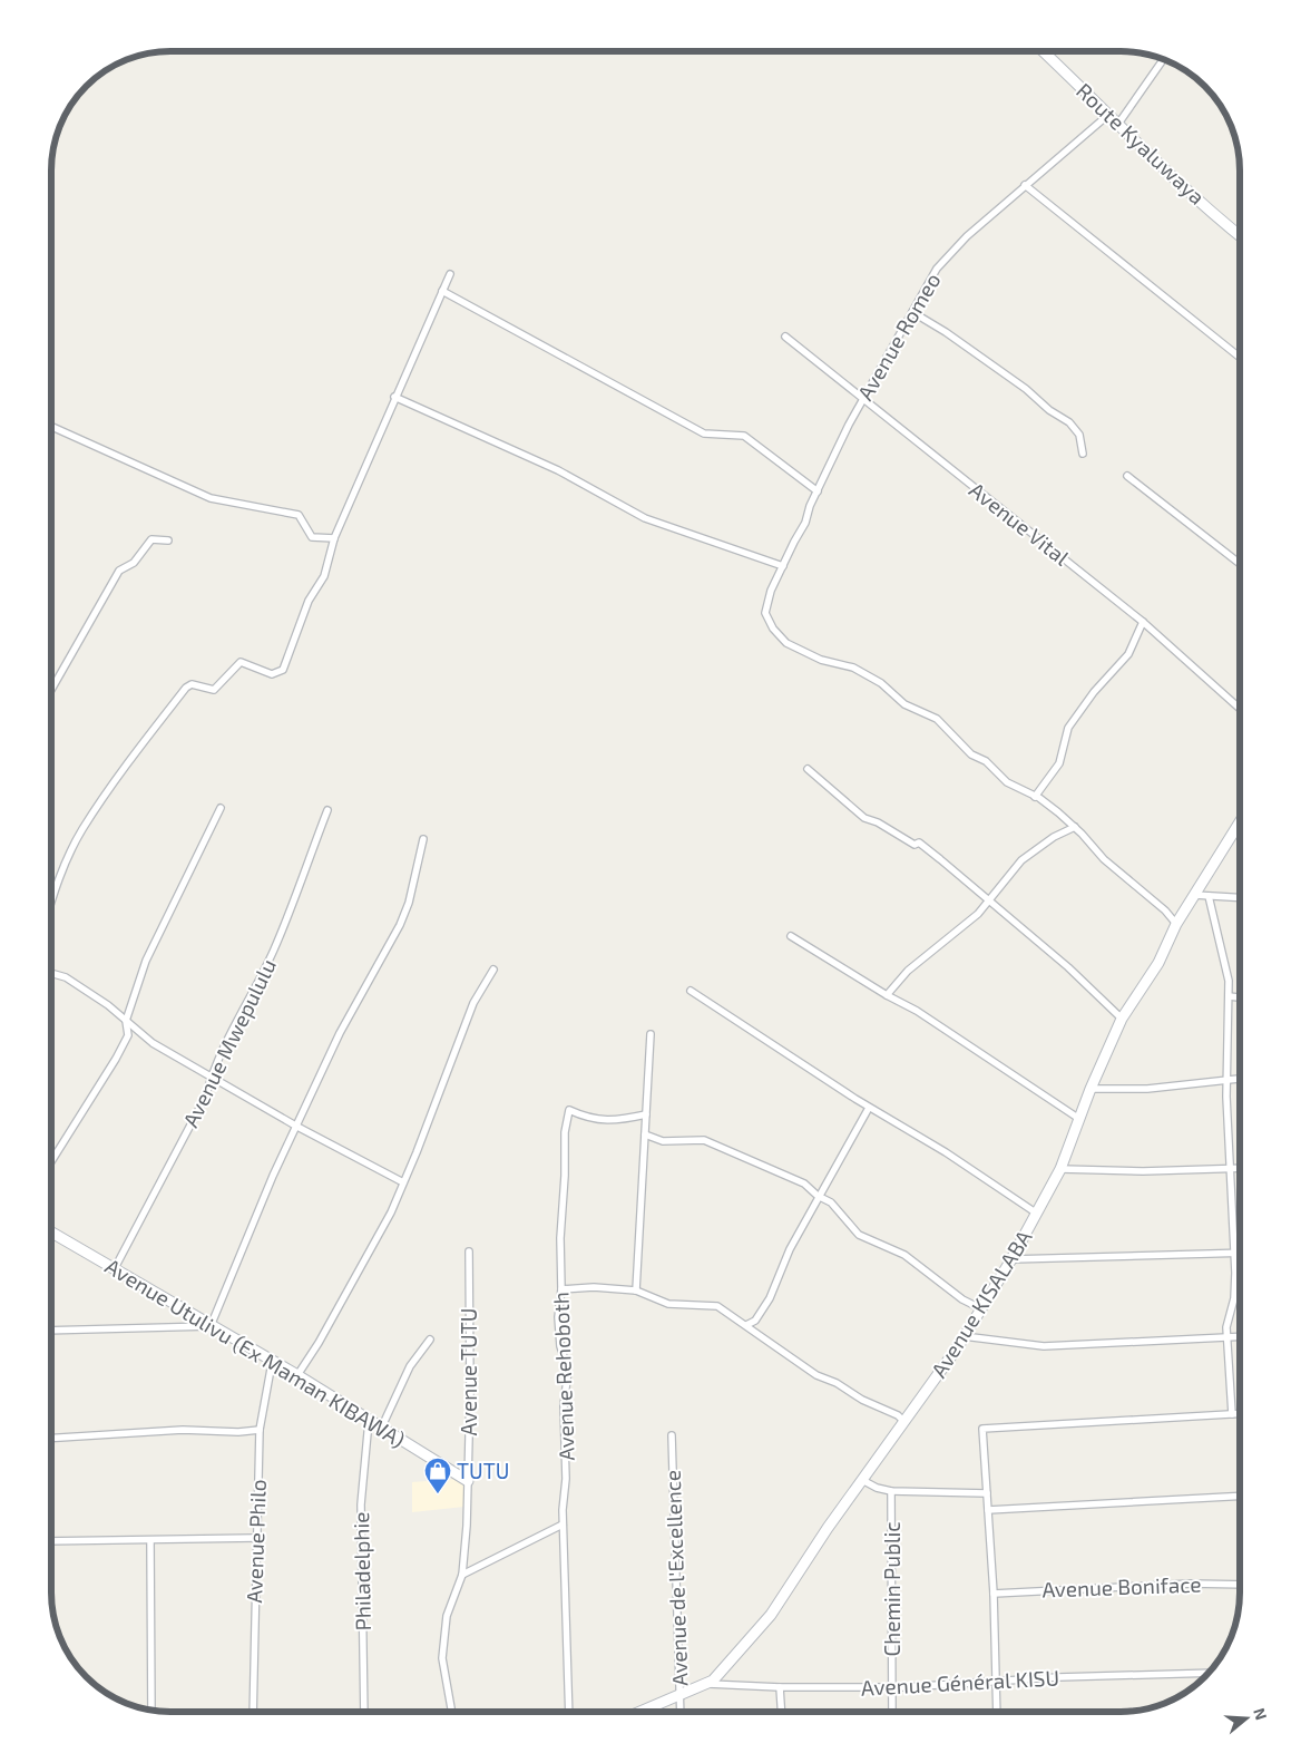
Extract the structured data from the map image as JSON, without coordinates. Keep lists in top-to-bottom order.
{
  "streets": {
    "street": [
      "Route Kyaluwaya",
      "Avenue Romeo",
      "Avenue Vital",
      "Avenue Mwepululu",
      "Avenue KISALABA",
      "Avenue Utulivu (Ex Maman KIBAWA)",
      "Avenue TUTU",
      "Avenue Rehoboth",
      "Avenue Philo",
      "Philadelphie",
      "Avenue de l'Excellence",
      "Avenue Boniface",
      "Chemin Public",
      "Avenue Général KISU"
    ]
  },
  "crossings": [
    ["Route Kyaluwaya", "Avenue Romeo"],
    ["Avenue Romeo", "Avenue Vital"],
    ["Avenue Mwepululu", "Avenue Utulivu (Ex Maman KIBAWA)"],
    ["Avenue KISALABA", "Avenue de l'Excellence"],
    ["Avenue KISALABA", "Avenue Général KISU"],
    ["Avenue Utulivu (Ex Maman KIBAWA)", "Avenue TUTU"],
    ["Avenue Utulivu (Ex Maman KIBAWA)", "Avenue Philo"],
    ["Avenue Utulivu (Ex Maman KIBAWA)", "Philadelphie"],
    ["Chemin Public", "Avenue Général KISU"]
  ],
  "places": {
    "shop": ["TUTU"]
  },
  "north": "right"
}
